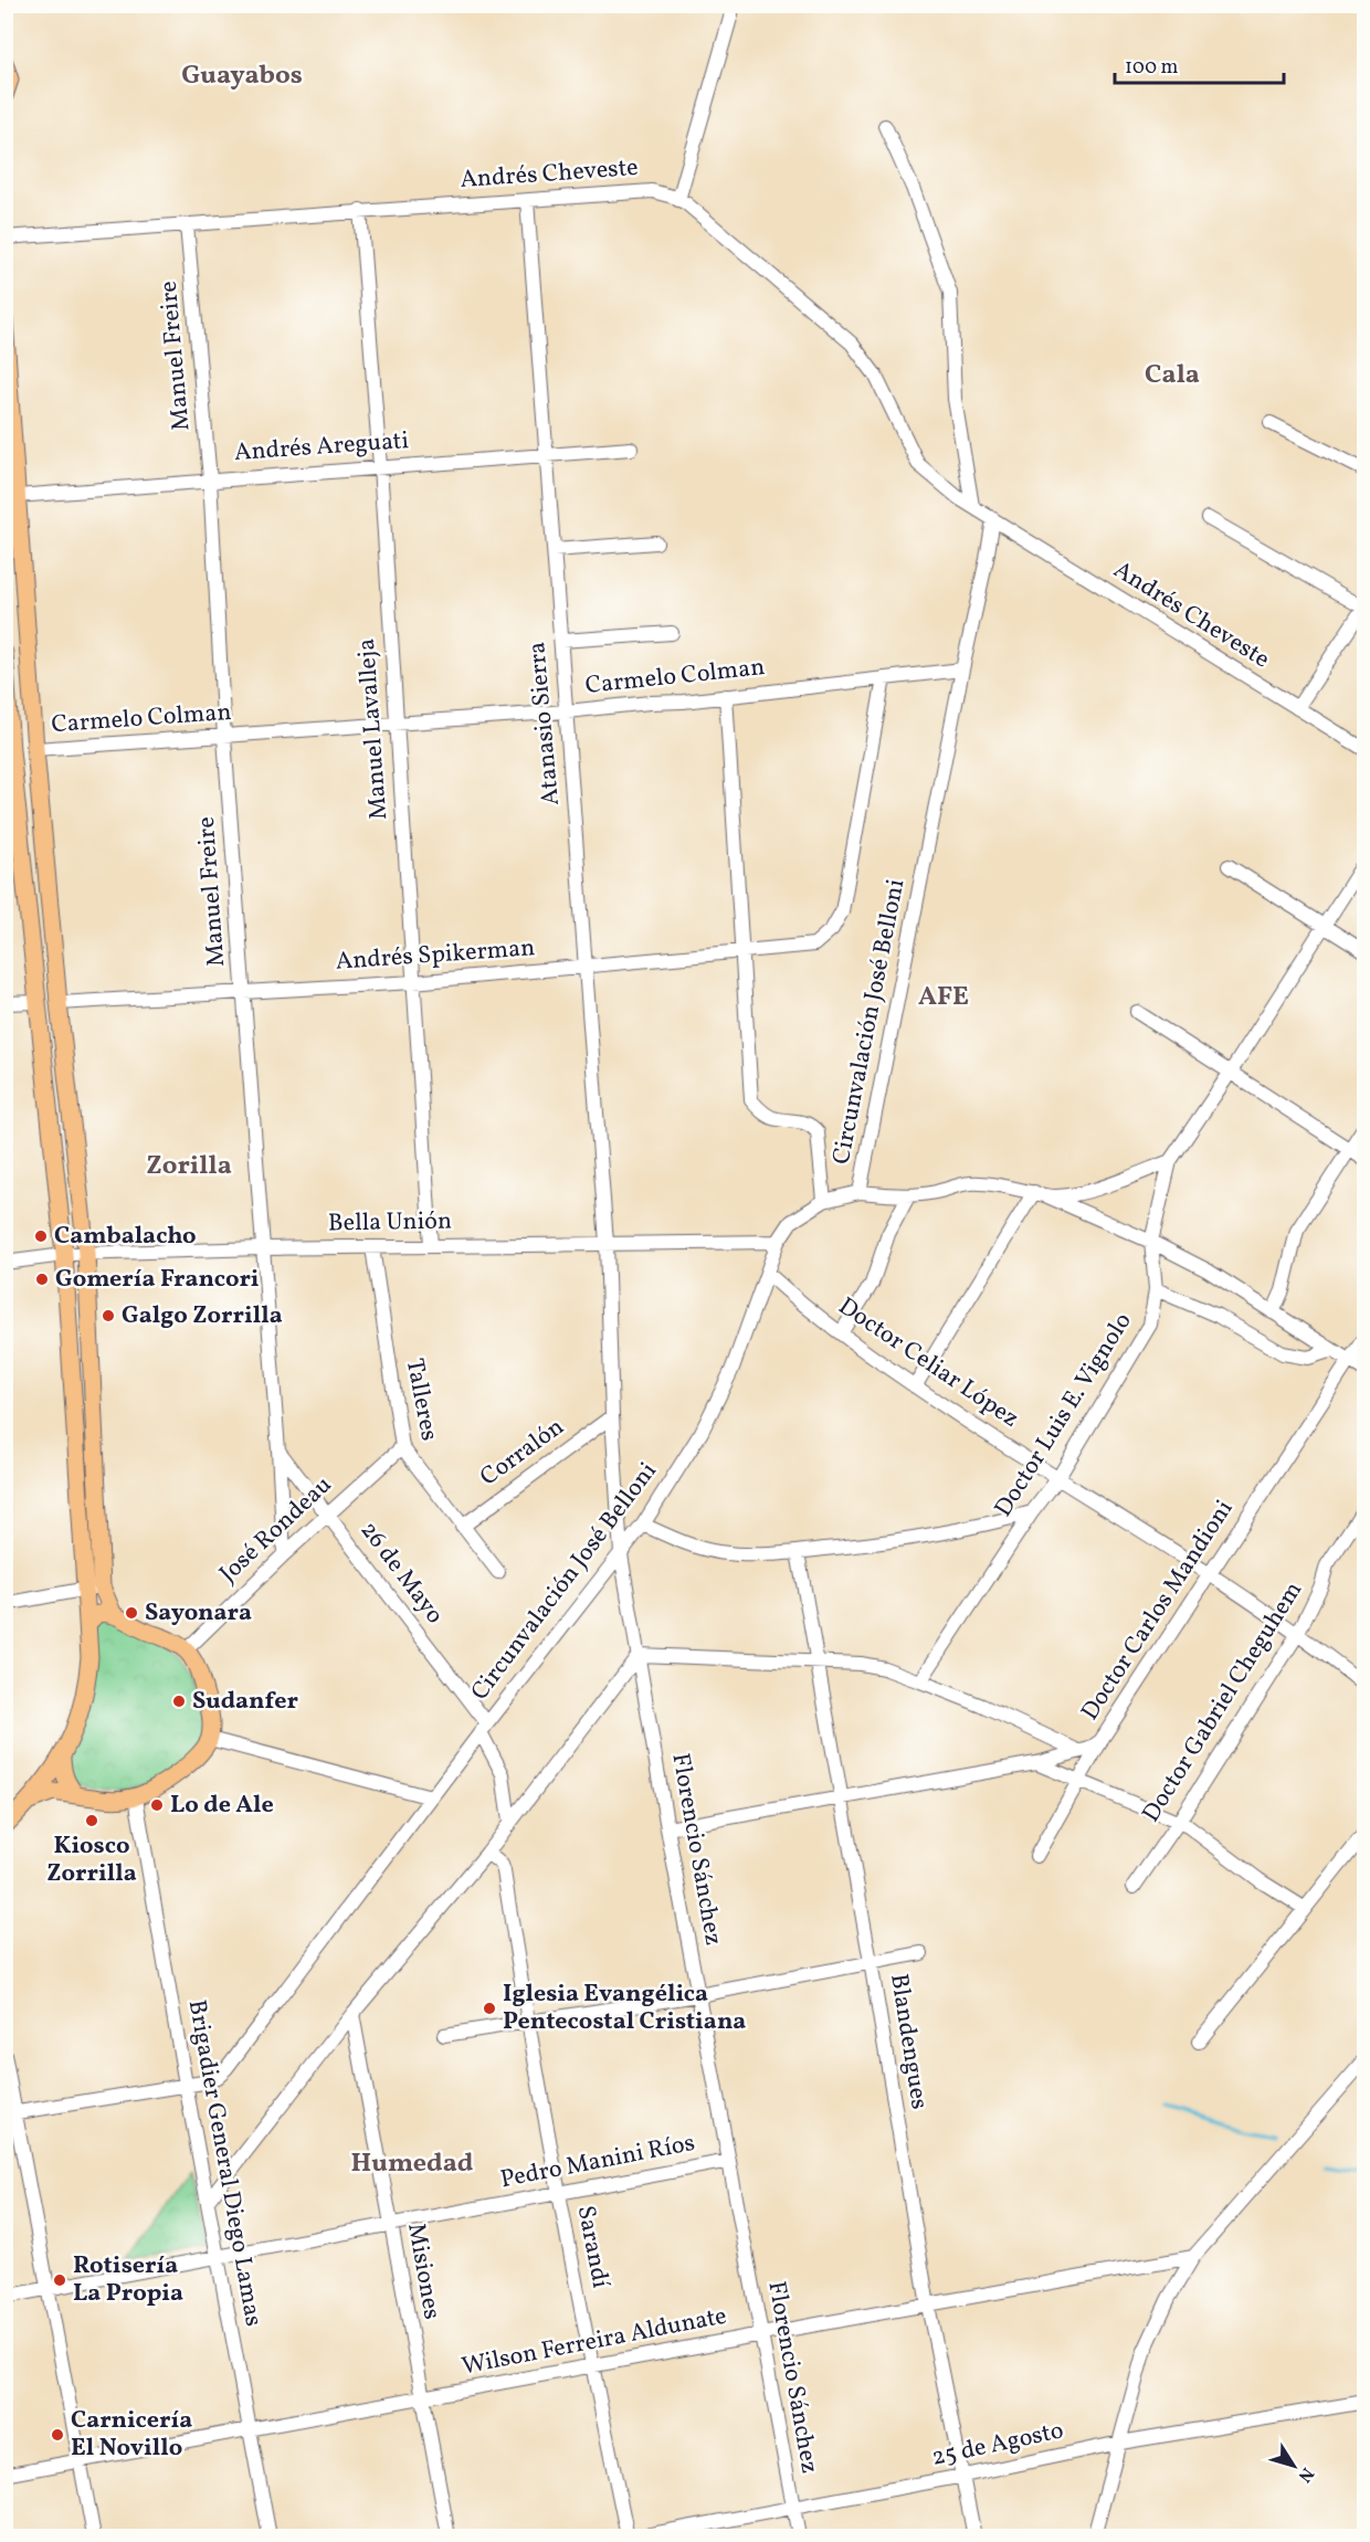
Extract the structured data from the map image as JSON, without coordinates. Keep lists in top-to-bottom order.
{
  "streets": {
    "street": [
      "Andrés Cheveste",
      "Manuel Freire",
      "Andrés Areguati",
      "Carmelo Colman",
      "Atanasio Sierra",
      "Manuel Lavalleja",
      "Andrés Spikerman",
      "Circunvalación José Belloni",
      "Bella Unión",
      "Doctor Celiar López",
      "Talleres",
      "Doctor Luis E. Vignolo",
      "Corralón",
      "José Rondeau",
      "26 de Mayo",
      "Doctor Carlos Mandioni",
      "Doctor Gabriel Cheguhem",
      "Florencio Sánchez",
      "Blandengues",
      "Pedro Manini Ríos",
      "Brigadier General Diego Lamas",
      "Sarandí",
      "Misiones",
      "Wilson Ferreira Aldunate",
      "25 de Agosto"
    ]
  },
  "crossings": [
    ["Andrés Cheveste", "Manuel Freire"],
    ["Andrés Cheveste", "Atanasio Sierra"],
    ["Andrés Cheveste", "Manuel Lavalleja"],
    ["Andrés Cheveste", "Circunvalación José Belloni"],
    ["Manuel Freire", "Andrés Areguati"],
    ["Manuel Freire", "Carmelo Colman"],
    ["Manuel Freire", "Andrés Spikerman"],
    ["Manuel Freire", "Bella Unión"],
    ["Manuel Freire", "José Rondeau"],
    ["Manuel Freire", "26 de Mayo"],
    ["Andrés Areguati", "Atanasio Sierra"],
    ["Andrés Areguati", "Manuel Lavalleja"],
    ["Carmelo Colman", "Atanasio Sierra"],
    ["Carmelo Colman", "Manuel Lavalleja"],
    ["Carmelo Colman", "Andrés Spikerman"],
    ["Carmelo Colman", "Circunvalación José Belloni"],
    ["Atanasio Sierra", "Andrés Spikerman"],
    ["Atanasio Sierra", "Bella Unión"],
    ["Atanasio Sierra", "Florencio Sánchez"],
    ["Manuel Lavalleja", "Andrés Spikerman"],
    ["Manuel Lavalleja", "Bella Unión"],
    ["Circunvalación José Belloni", "Bella Unión"],
    ["Circunvalación José Belloni", "Doctor Celiar López"],
    ["Circunvalación José Belloni", "26 de Mayo"],
    ["Circunvalación José Belloni", "Florencio Sánchez"],
    ["Circunvalación José Belloni", "Brigadier General Diego Lamas"],
    ["Bella Unión", "Talleres"],
    ["Bella Unión", "Florencio Sánchez"],
    ["Doctor Celiar López", "Doctor Luis E. Vignolo"],
    ["Doctor Celiar López", "Doctor Carlos Mandioni"],
    ["Doctor Celiar López", "Doctor Gabriel Cheguhem"],
    ["Talleres", "Corralón"],
    ["Talleres", "José Rondeau"],
    ["Corralón", "Florencio Sánchez"],
    ["José Rondeau", "26 de Mayo"],
    ["Doctor Carlos Mandioni", "Florencio Sánchez"],
    ["Doctor Carlos Mandioni", "Blandengues"],
    ["Florencio Sánchez", "Pedro Manini Ríos"],
    ["Florencio Sánchez", "Wilson Ferreira Aldunate"],
    ["Florencio Sánchez", "25 de Agosto"],
    ["Blandengues", "Wilson Ferreira Aldunate"],
    ["Blandengues", "25 de Agosto"],
    ["Pedro Manini Ríos", "Brigadier General Diego Lamas"],
    ["Pedro Manini Ríos", "Sarandí"],
    ["Pedro Manini Ríos", "Misiones"],
    ["Brigadier General Diego Lamas", "Wilson Ferreira Aldunate"],
    ["Sarandí", "Wilson Ferreira Aldunate"],
    ["Misiones", "Wilson Ferreira Aldunate"]
  ],
  "districts": [
    "Guayabos",
    "Cala",
    "AFE",
    "Zorilla",
    "Humedad"
  ],
  "places": [
    "Cambalacho",
    "Gomería Francori",
    "Galgo Zorrilla",
    "Sayonara",
    "Sudanfer",
    "Lo de Ale",
    "Kiosco Zorrilla",
    "Iglesia Evangélica Pentecostal Cristiana",
    "Rotisería La Propia",
    "Carnicería El Novillo"
  ],
  "scale_bar": "100 m",
  "north": "bottom right"
}
